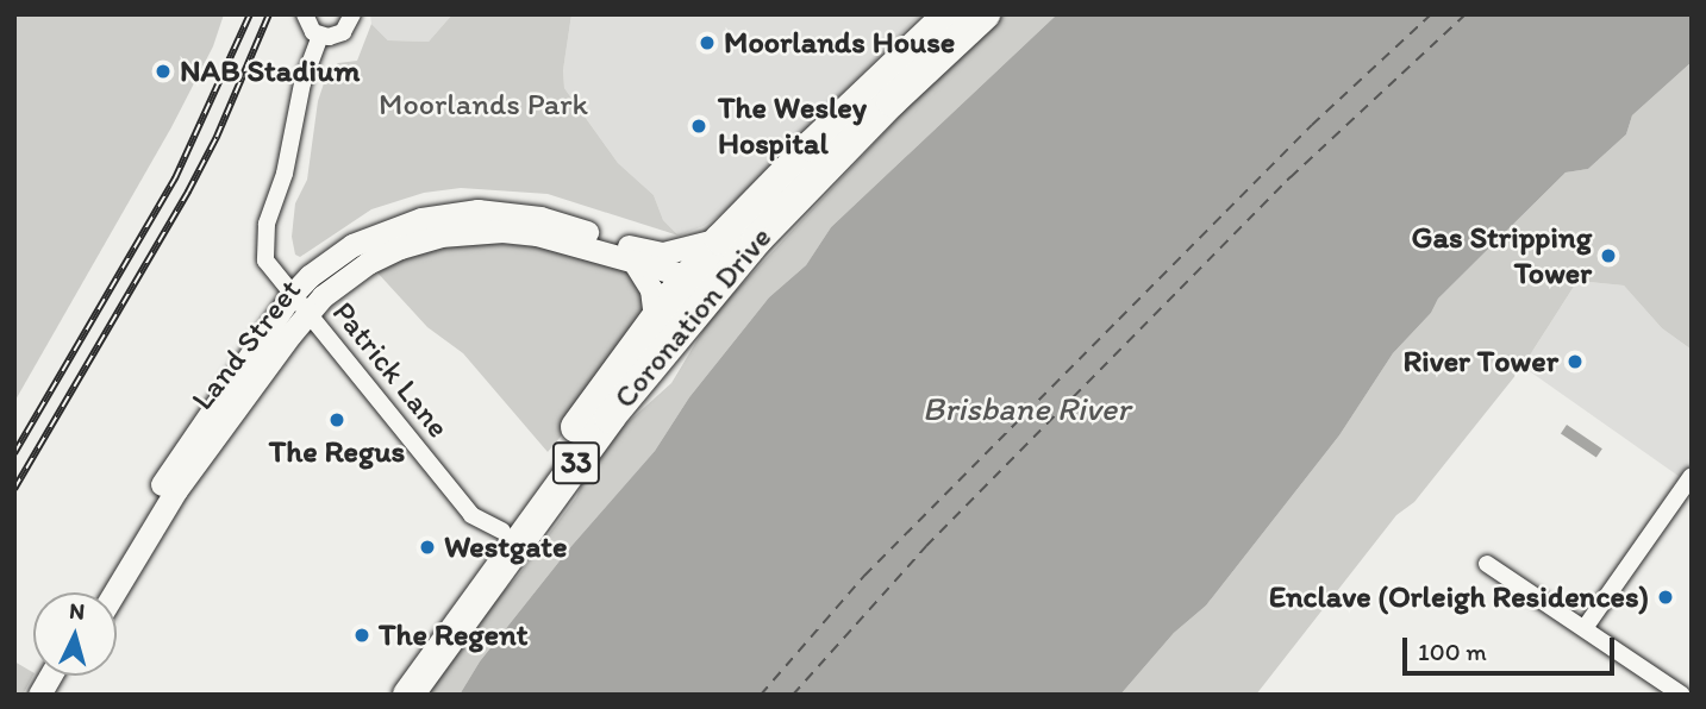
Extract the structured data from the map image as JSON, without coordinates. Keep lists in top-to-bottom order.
{
  "streets": {
    "highway": ["Coronation Drive", "33"],
    "main road": ["Land Street"],
    "street": ["Patrick Lane"]
  },
  "crossings": [
    ["Coronation Drive", "Land Street"],
    ["Coronation Drive", "Patrick Lane"],
    ["Land Street", "Patrick Lane"]
  ],
  "water": ["Brisbane River"],
  "parks": ["Moorlands Park"],
  "places": [
    "Moorlands House",
    "NAB Stadium",
    "The Wesley Hospital",
    "Gas Stripping Tower",
    "River Tower",
    "The Regus",
    "Westgate",
    "Enclave (Orleigh Residences)",
    "The Regent"
  ],
  "scale_bar": "100 m",
  "north": "top"
}
